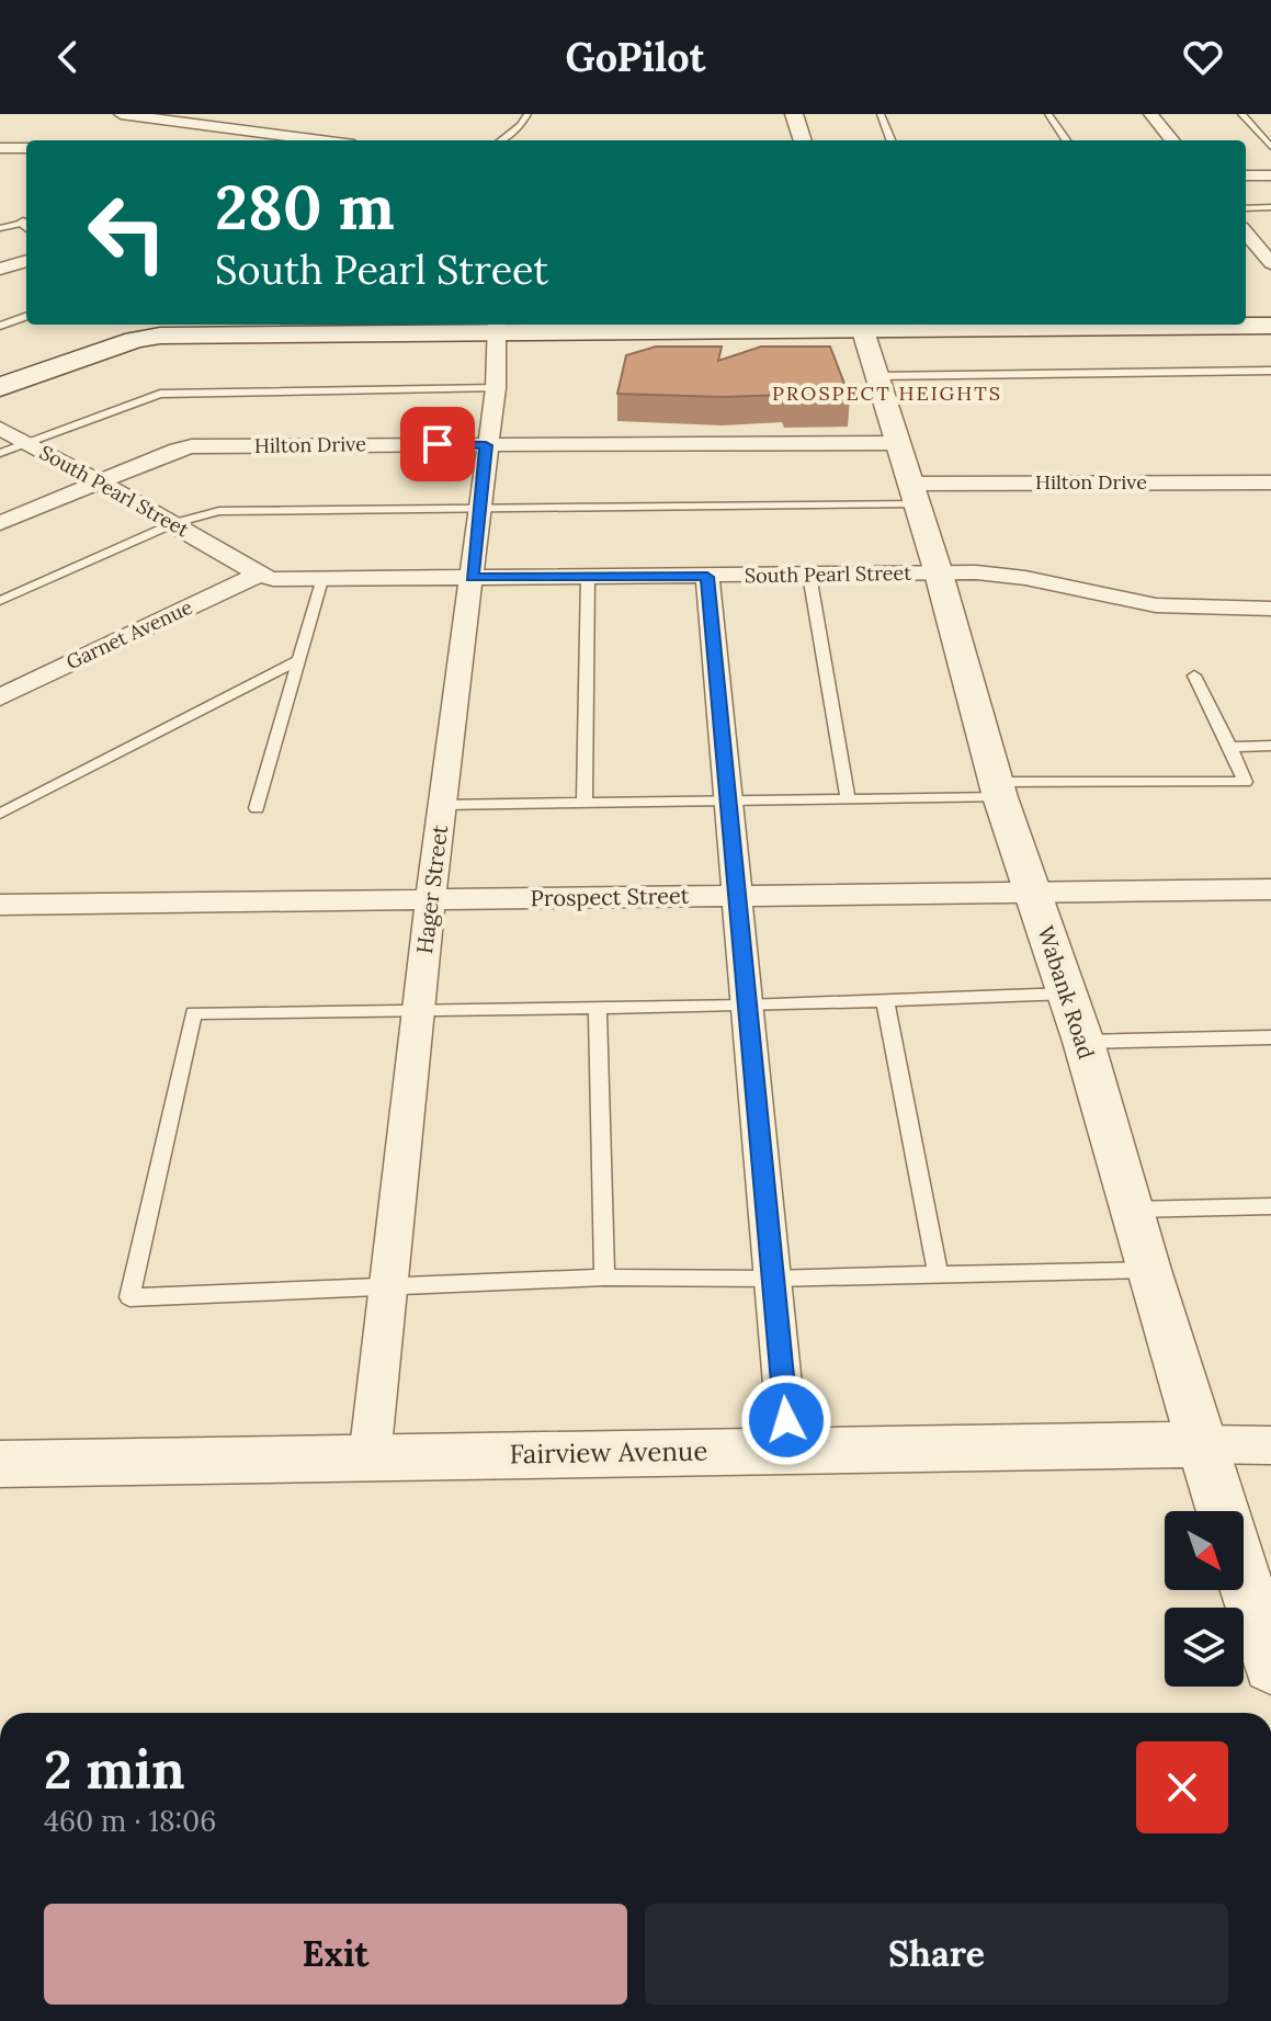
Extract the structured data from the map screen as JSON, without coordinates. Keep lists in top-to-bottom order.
{
  "streets": {
    "street": [
      "Hilton Drive",
      "South Pearl Street",
      "Garnet Avenue",
      "Hager Street",
      "Prospect Street",
      "Wabank Road",
      "Fairview Avenue"
    ]
  },
  "crossings": [
    ["Hilton Drive", "South Pearl Street"],
    ["Hilton Drive", "Hager Street"],
    ["Hilton Drive", "Wabank Road"],
    ["South Pearl Street", "Garnet Avenue"],
    ["South Pearl Street", "Hager Street"],
    ["South Pearl Street", "Wabank Road"],
    ["Hager Street", "Prospect Street"],
    ["Hager Street", "Fairview Avenue"],
    ["Prospect Street", "Wabank Road"],
    ["Wabank Road", "Fairview Avenue"]
  ],
  "districts": ["PROSPECT HEIGHTS"],
  "north": "bottom right",
  "page": {
    "header": "GoPilot",
    "turn": ["280 m", "South Pearl Street"],
    "heading": ["2 min", "460 m · 18:06"],
    "buttons": ["Exit", "Share"]
  }
}
